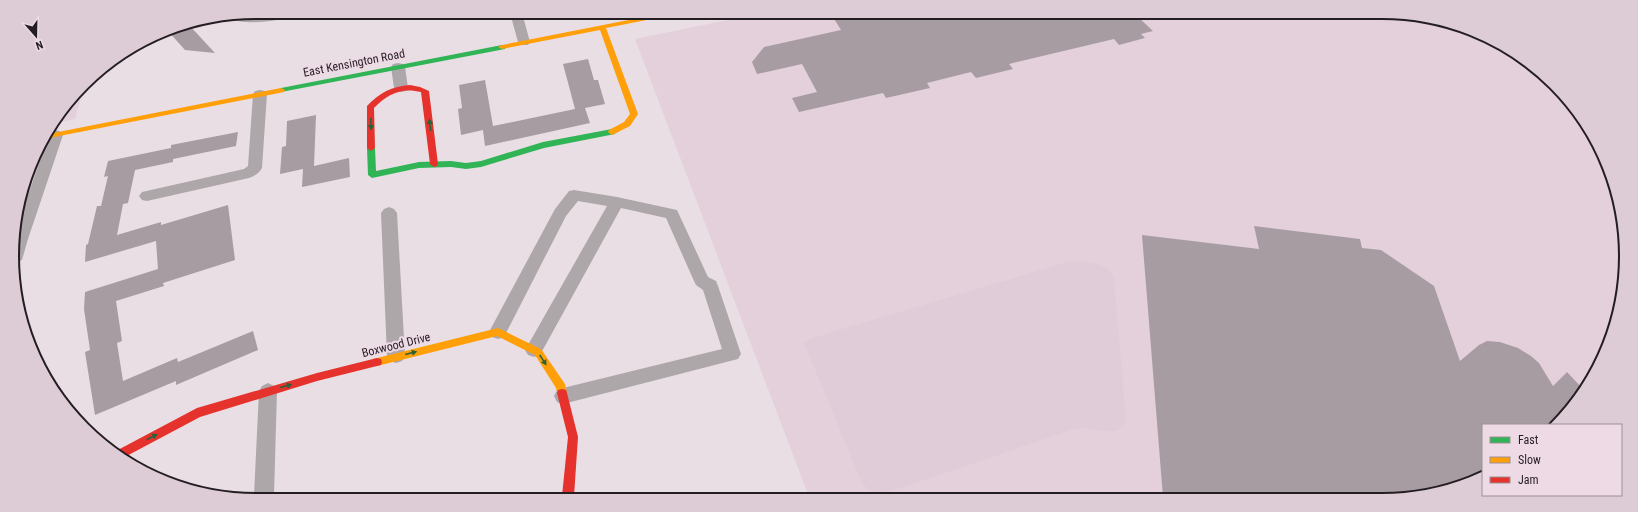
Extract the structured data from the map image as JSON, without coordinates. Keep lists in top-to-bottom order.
{
  "streets": {
    "street": ["East Kensington Road", "Boxwood Drive"]
  },
  "one_way": ["Boxwood Drive"],
  "legend": ["Fast", "Slow", "Jam"],
  "north": "bottom"
}
